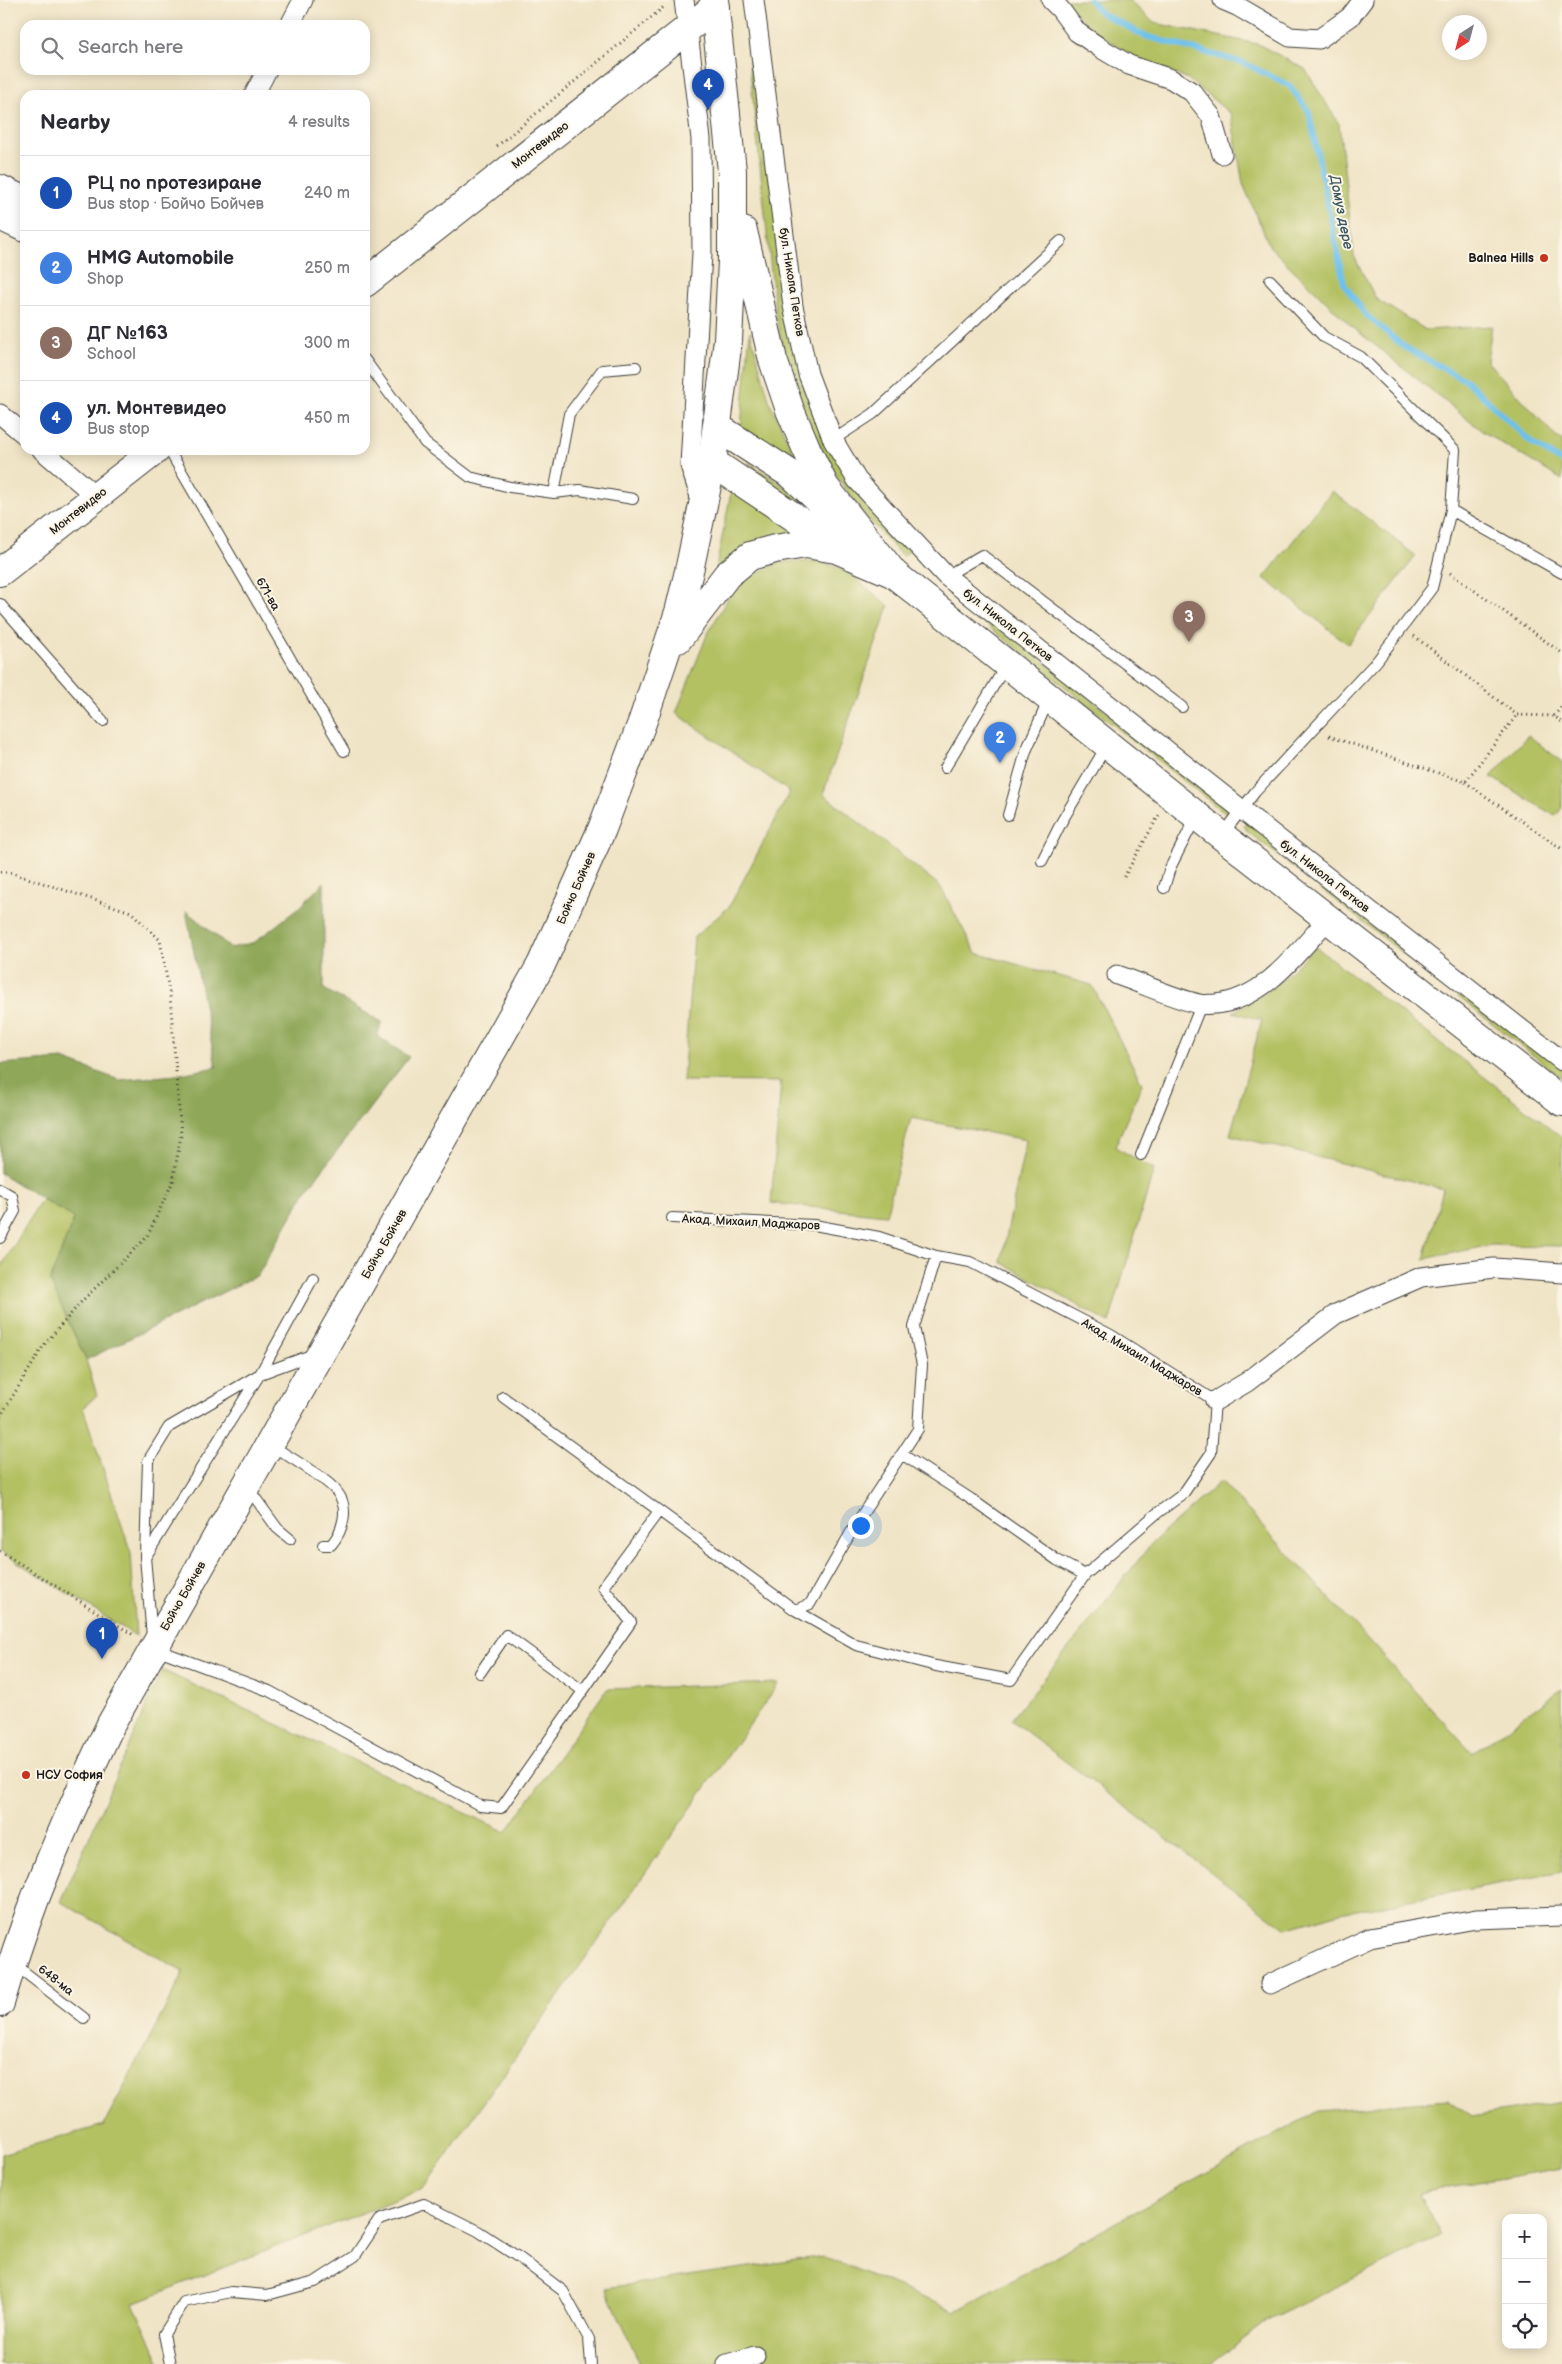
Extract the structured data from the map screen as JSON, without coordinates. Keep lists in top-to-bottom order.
{
  "streets": {
    "main road": ["Монтевидео", "Бойчо Бойчев"],
    "street": ["бул. Никола Петков", "Акад. Михаил Маджаров"],
    "lane": ["671-ва", "648-ма"]
  },
  "crossings": [
    ["Бойчо Бойчев", "648-ма"]
  ],
  "water": ["Домуз дере"],
  "places": ["Balnea Hills", "НСУ София"],
  "north": "bottom left",
  "page": {
    "search": "Search here",
    "pins": [
      "4",
      "3",
      "2",
      "1"
    ],
    "heading": ["Nearby", "4 results"],
    "list": [
      {
        "mark": "1",
        "name": "РЦ по протезиране",
        "note": "Bus stop · Бойчо Бойчев",
        "value": "240 m"
      },
      {
        "mark": "2",
        "name": "HMG Automobile",
        "note": "Shop",
        "value": "250 m"
      },
      {
        "mark": "3",
        "name": "ДГ №163",
        "note": "School",
        "value": "300 m"
      },
      {
        "mark": "4",
        "name": "ул. Монтевидео",
        "note": "Bus stop",
        "value": "450 m"
      }
    ],
    "map_buttons": ["+", "−"]
  }
}
